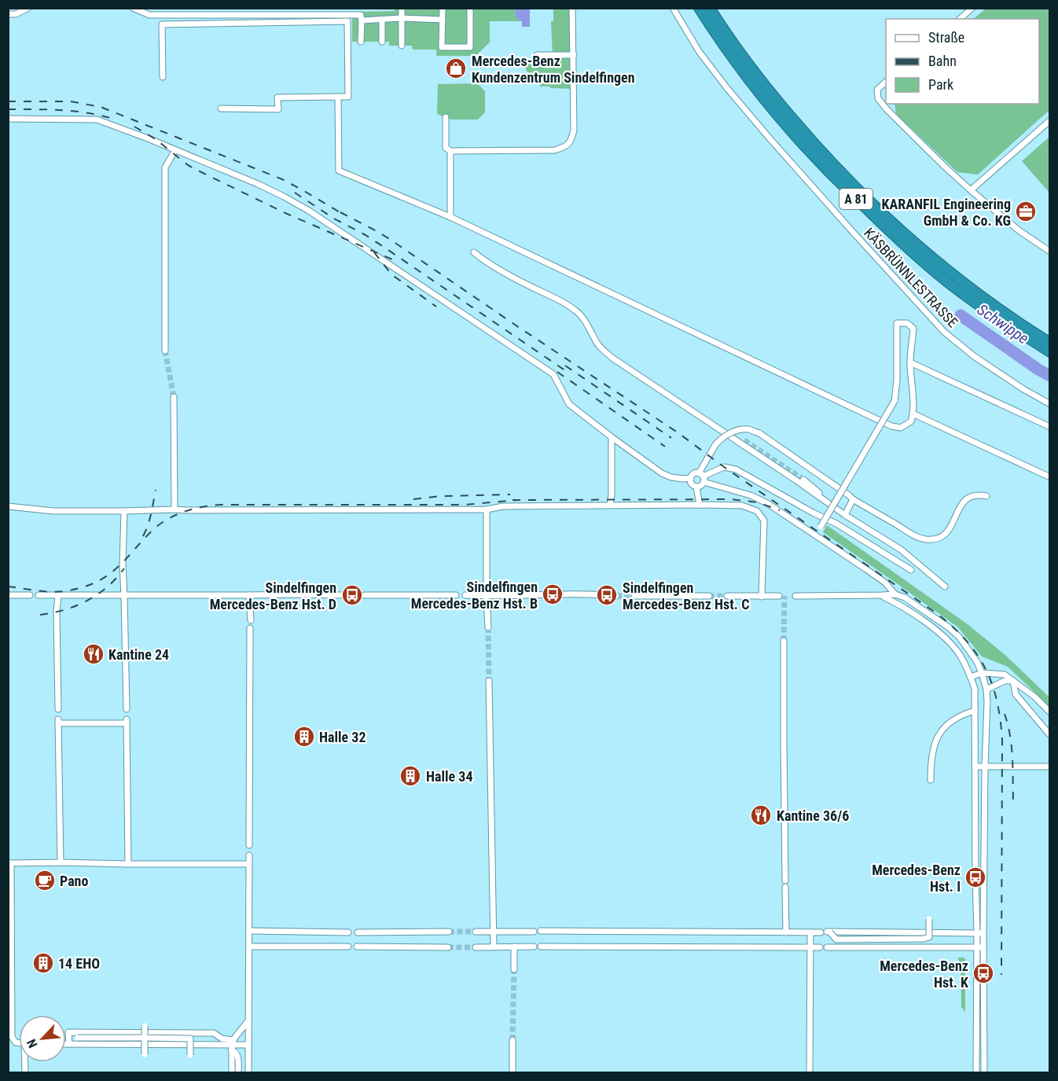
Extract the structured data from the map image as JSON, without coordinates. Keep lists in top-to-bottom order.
{
  "streets": {
    "highway": ["A 81"],
    "street": ["KÄSBRÜNNLESTRASSE"]
  },
  "water": ["Schwippe"],
  "places": {
    "shop": ["Mercedes-Benz Kundenzentrum Sindelfingen"],
    "office": ["KARANFIL Engineering GmbH & Co. KG"],
    "bus stop": [
      "Sindelfingen Mercedes-Benz Hst. B",
      "Sindelfingen Mercedes-Benz Hst. D",
      "Sindelfingen Mercedes-Benz Hst. C",
      "Mercedes-Benz Hst. I",
      "Mercedes-Benz Hst. K"
    ],
    "restaurant": ["Kantine 24", "Kantine 36/6"],
    "building": ["Halle 32", "Halle 34", "14 EHO"],
    "cafe": ["Pano"]
  },
  "legend": ["Straße", "Bahn", "Park"],
  "north": "bottom left"
}
